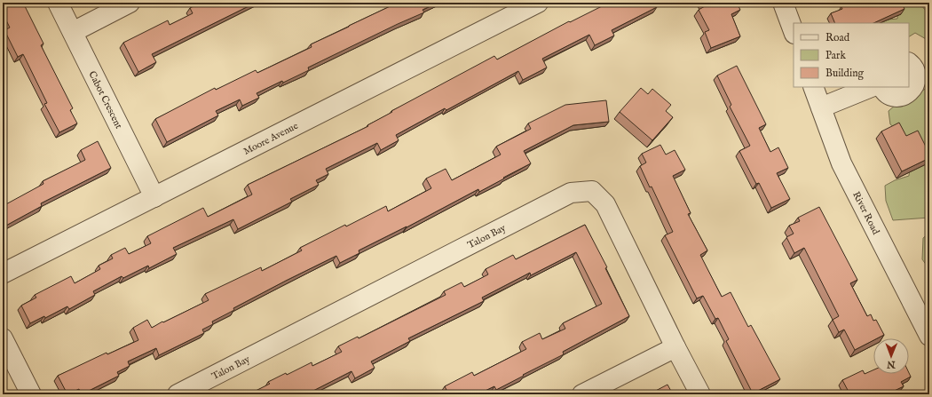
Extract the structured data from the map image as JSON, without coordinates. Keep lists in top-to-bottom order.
{
  "streets": {
    "street": [
      "Cabot Crescent",
      "Moore Avenue",
      "River Road",
      "Talon Bay"
    ]
  },
  "crossings": [
    ["Cabot Crescent", "Moore Avenue"]
  ],
  "legend": ["Road", "Park", "Building"],
  "north": "bottom"
}
